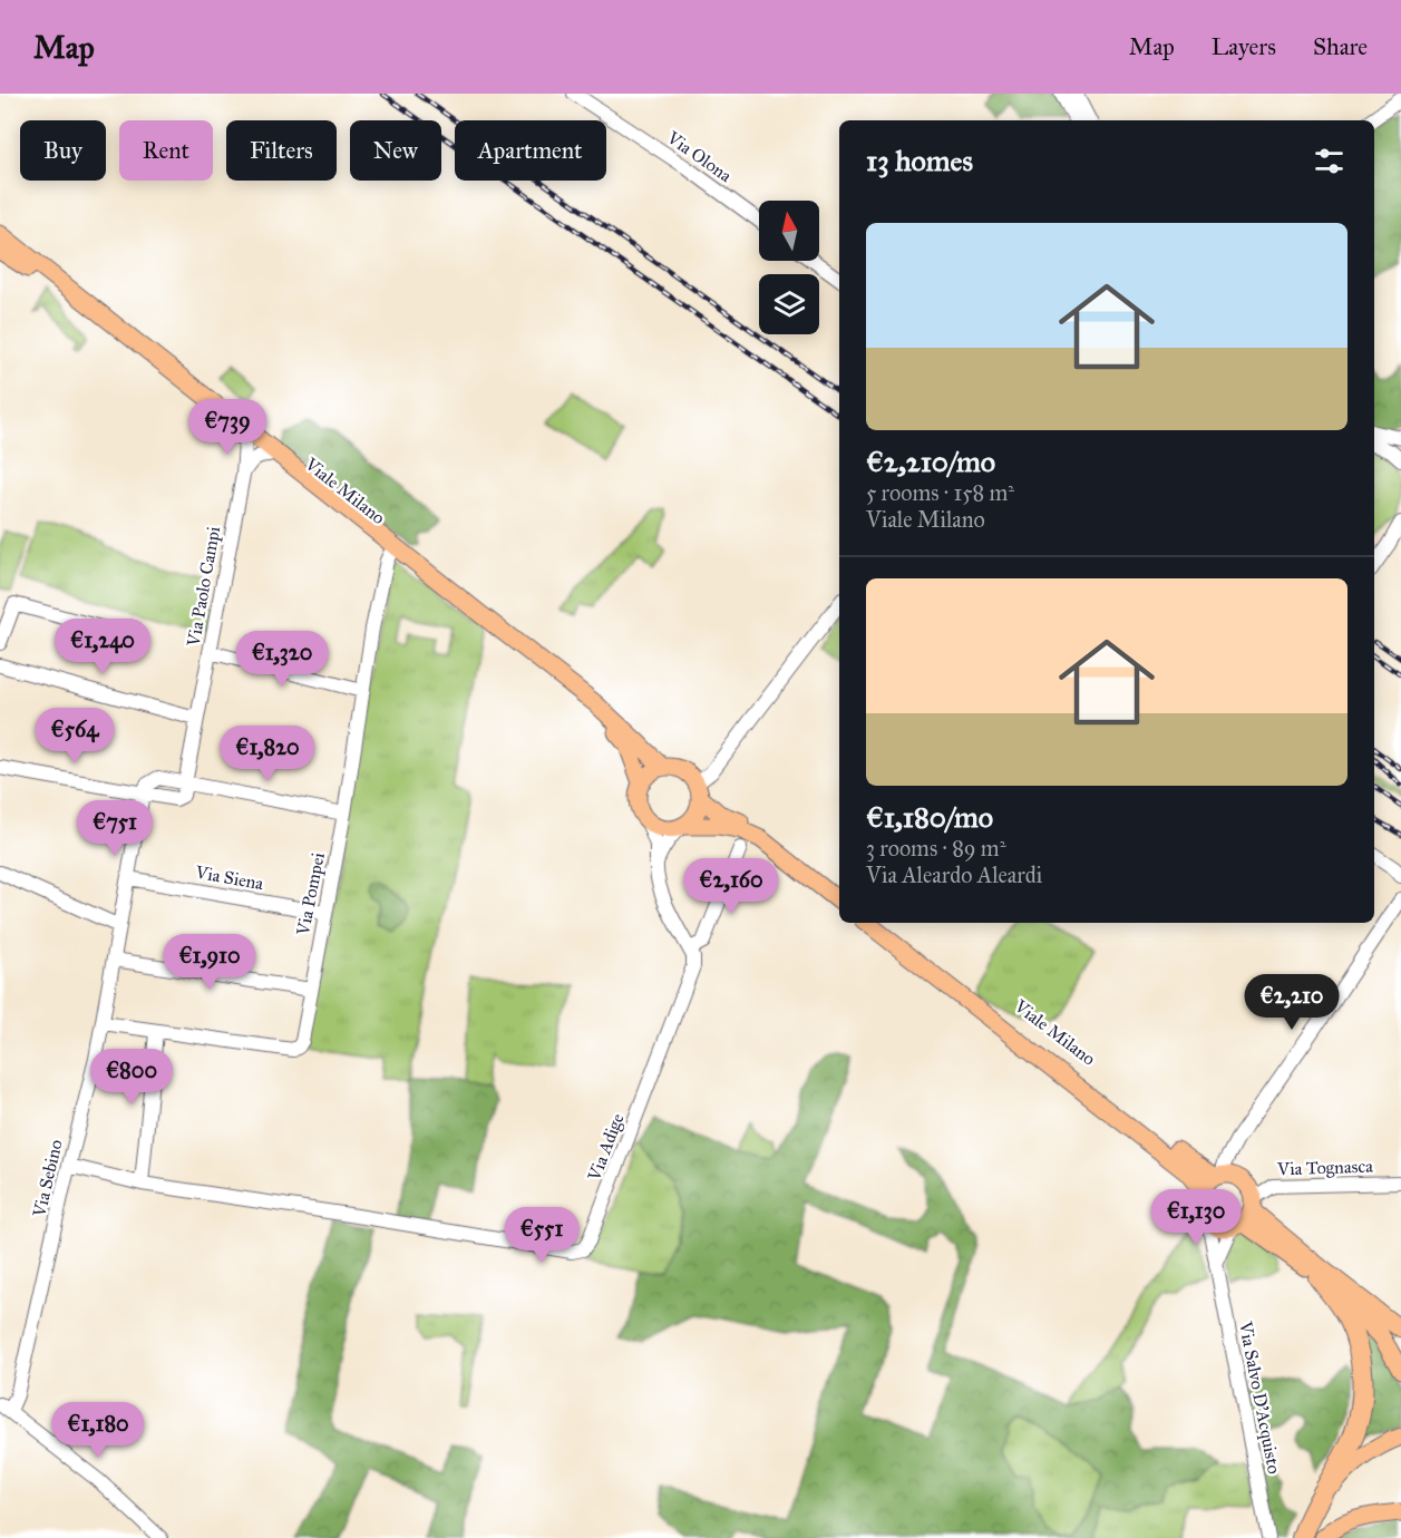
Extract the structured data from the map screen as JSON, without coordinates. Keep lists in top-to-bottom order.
{
  "streets": {
    "main road": ["Viale Milano"],
    "street": [
      "Via Olona",
      "Via Paolo Campi",
      "Via Siena",
      "Via Pompei",
      "Via Adige",
      "Via Tognasca",
      "Via Sebino",
      "Via Salvo D'Acquisto"
    ]
  },
  "crossings": [
    ["Viale Milano", "Via Paolo Campi"],
    ["Viale Milano", "Via Pompei"],
    ["Viale Milano", "Via Adige"],
    ["Viale Milano", "Via Tognasca"],
    ["Viale Milano", "Via Salvo D'Acquisto"],
    ["Via Siena", "Via Pompei"],
    ["Via Siena", "Via Sebino"],
    ["Via Pompei", "Via Sebino"],
    ["Via Adige", "Via Sebino"],
    ["Via Tognasca", "Via Salvo D'Acquisto"]
  ],
  "north": "top",
  "page": {
    "header": "Map",
    "nav": ["Map", "Layers", "Share"],
    "chip": [
      "Buy",
      "Rent",
      "Filters",
      "New",
      "Apartment"
    ],
    "heading": "13 homes",
    "list": [
      {
        "name": "€2,210/mo",
        "note": "5 rooms · 158 m² · Viale Milano"
      },
      {
        "name": "€1,180/mo",
        "note": "3 rooms · 89 m² · Via Aleardo Aleardi"
      }
    ],
    "price": [
      "€739",
      "€1,240",
      "€1,320",
      "€564",
      "€1,820",
      "€751",
      "€2,160",
      "€1,910",
      "€2,210",
      "€800",
      "€1,130",
      "€551",
      "€1,180"
    ]
  }
}
